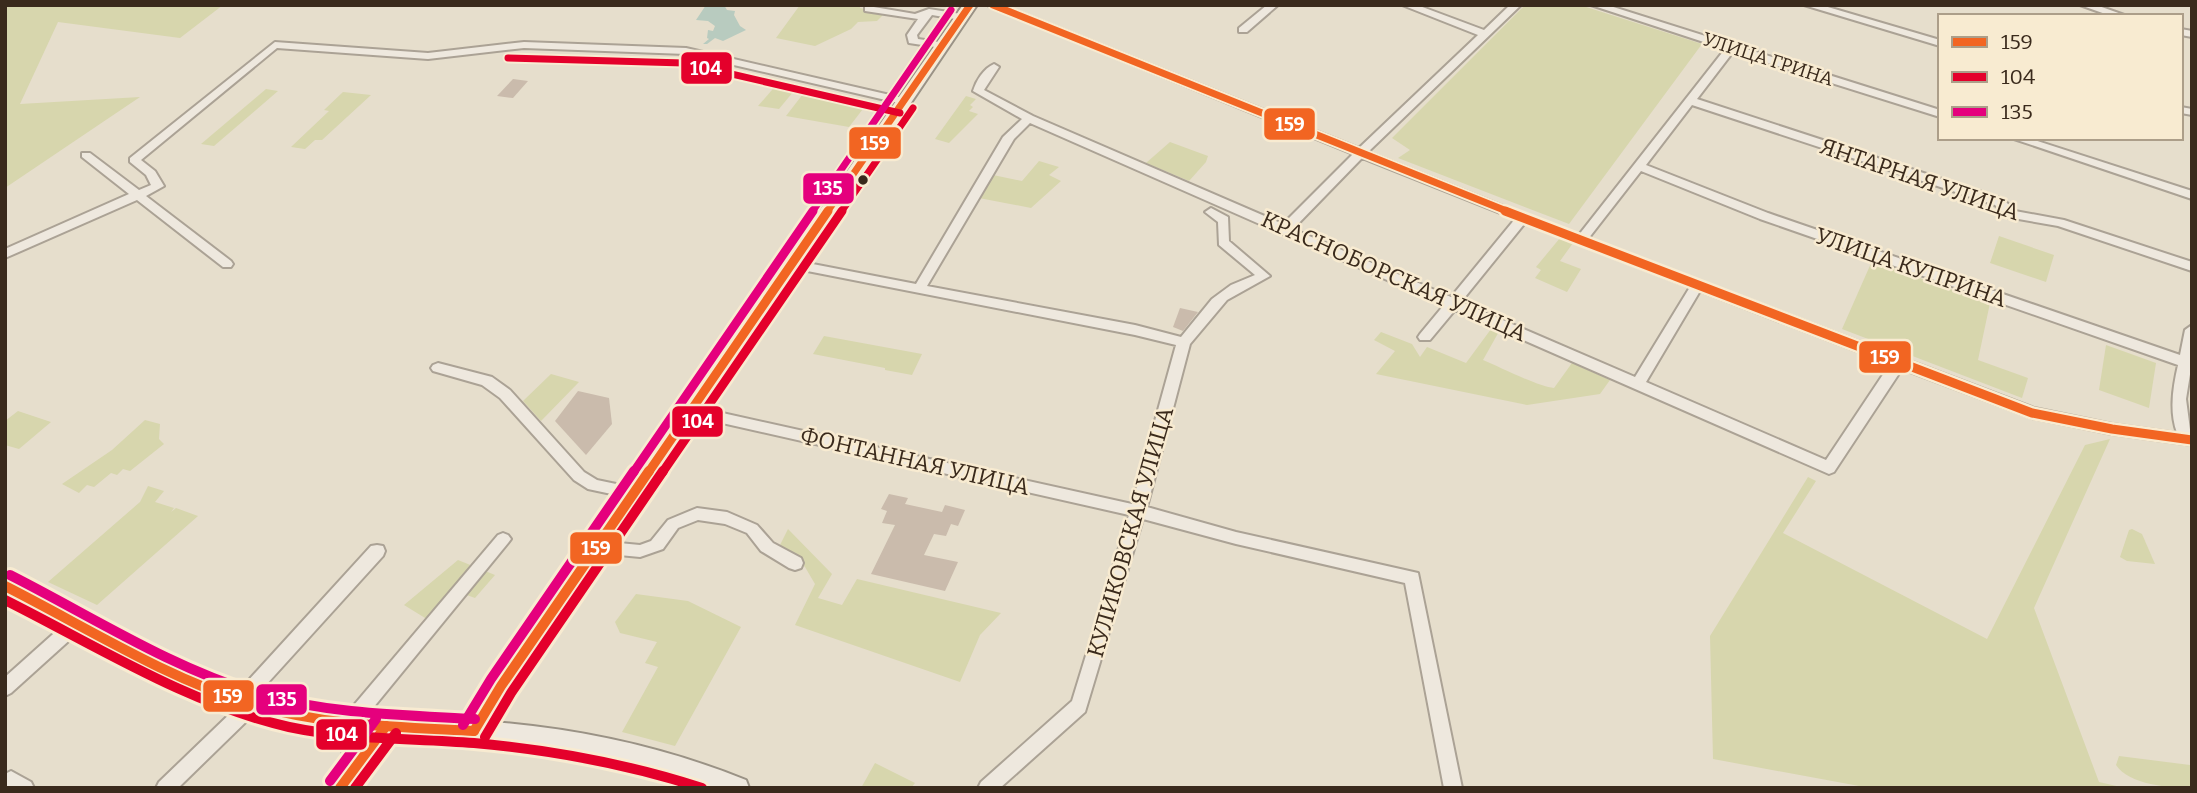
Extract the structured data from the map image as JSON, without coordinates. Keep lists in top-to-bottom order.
{
  "streets": {
    "street": [
      "УЛИЦА ГРИНА",
      "ЯНТАРНАЯ УЛИЦА",
      "УЛИЦА КУПРИНА",
      "КРАСНОБОРСКАЯ УЛИЦА",
      "ФОНТАННАЯ УЛИЦА",
      "КУЛИКОВСКАЯ УЛИЦА"
    ]
  },
  "crossings": [
    ["ФОНТАННАЯ УЛИЦА", "КУЛИКОВСКАЯ УЛИЦА"]
  ],
  "lines": ["transit line 159", "transit line 135", "transit line 104"],
  "legend": ["159", "104", "135"]
}
